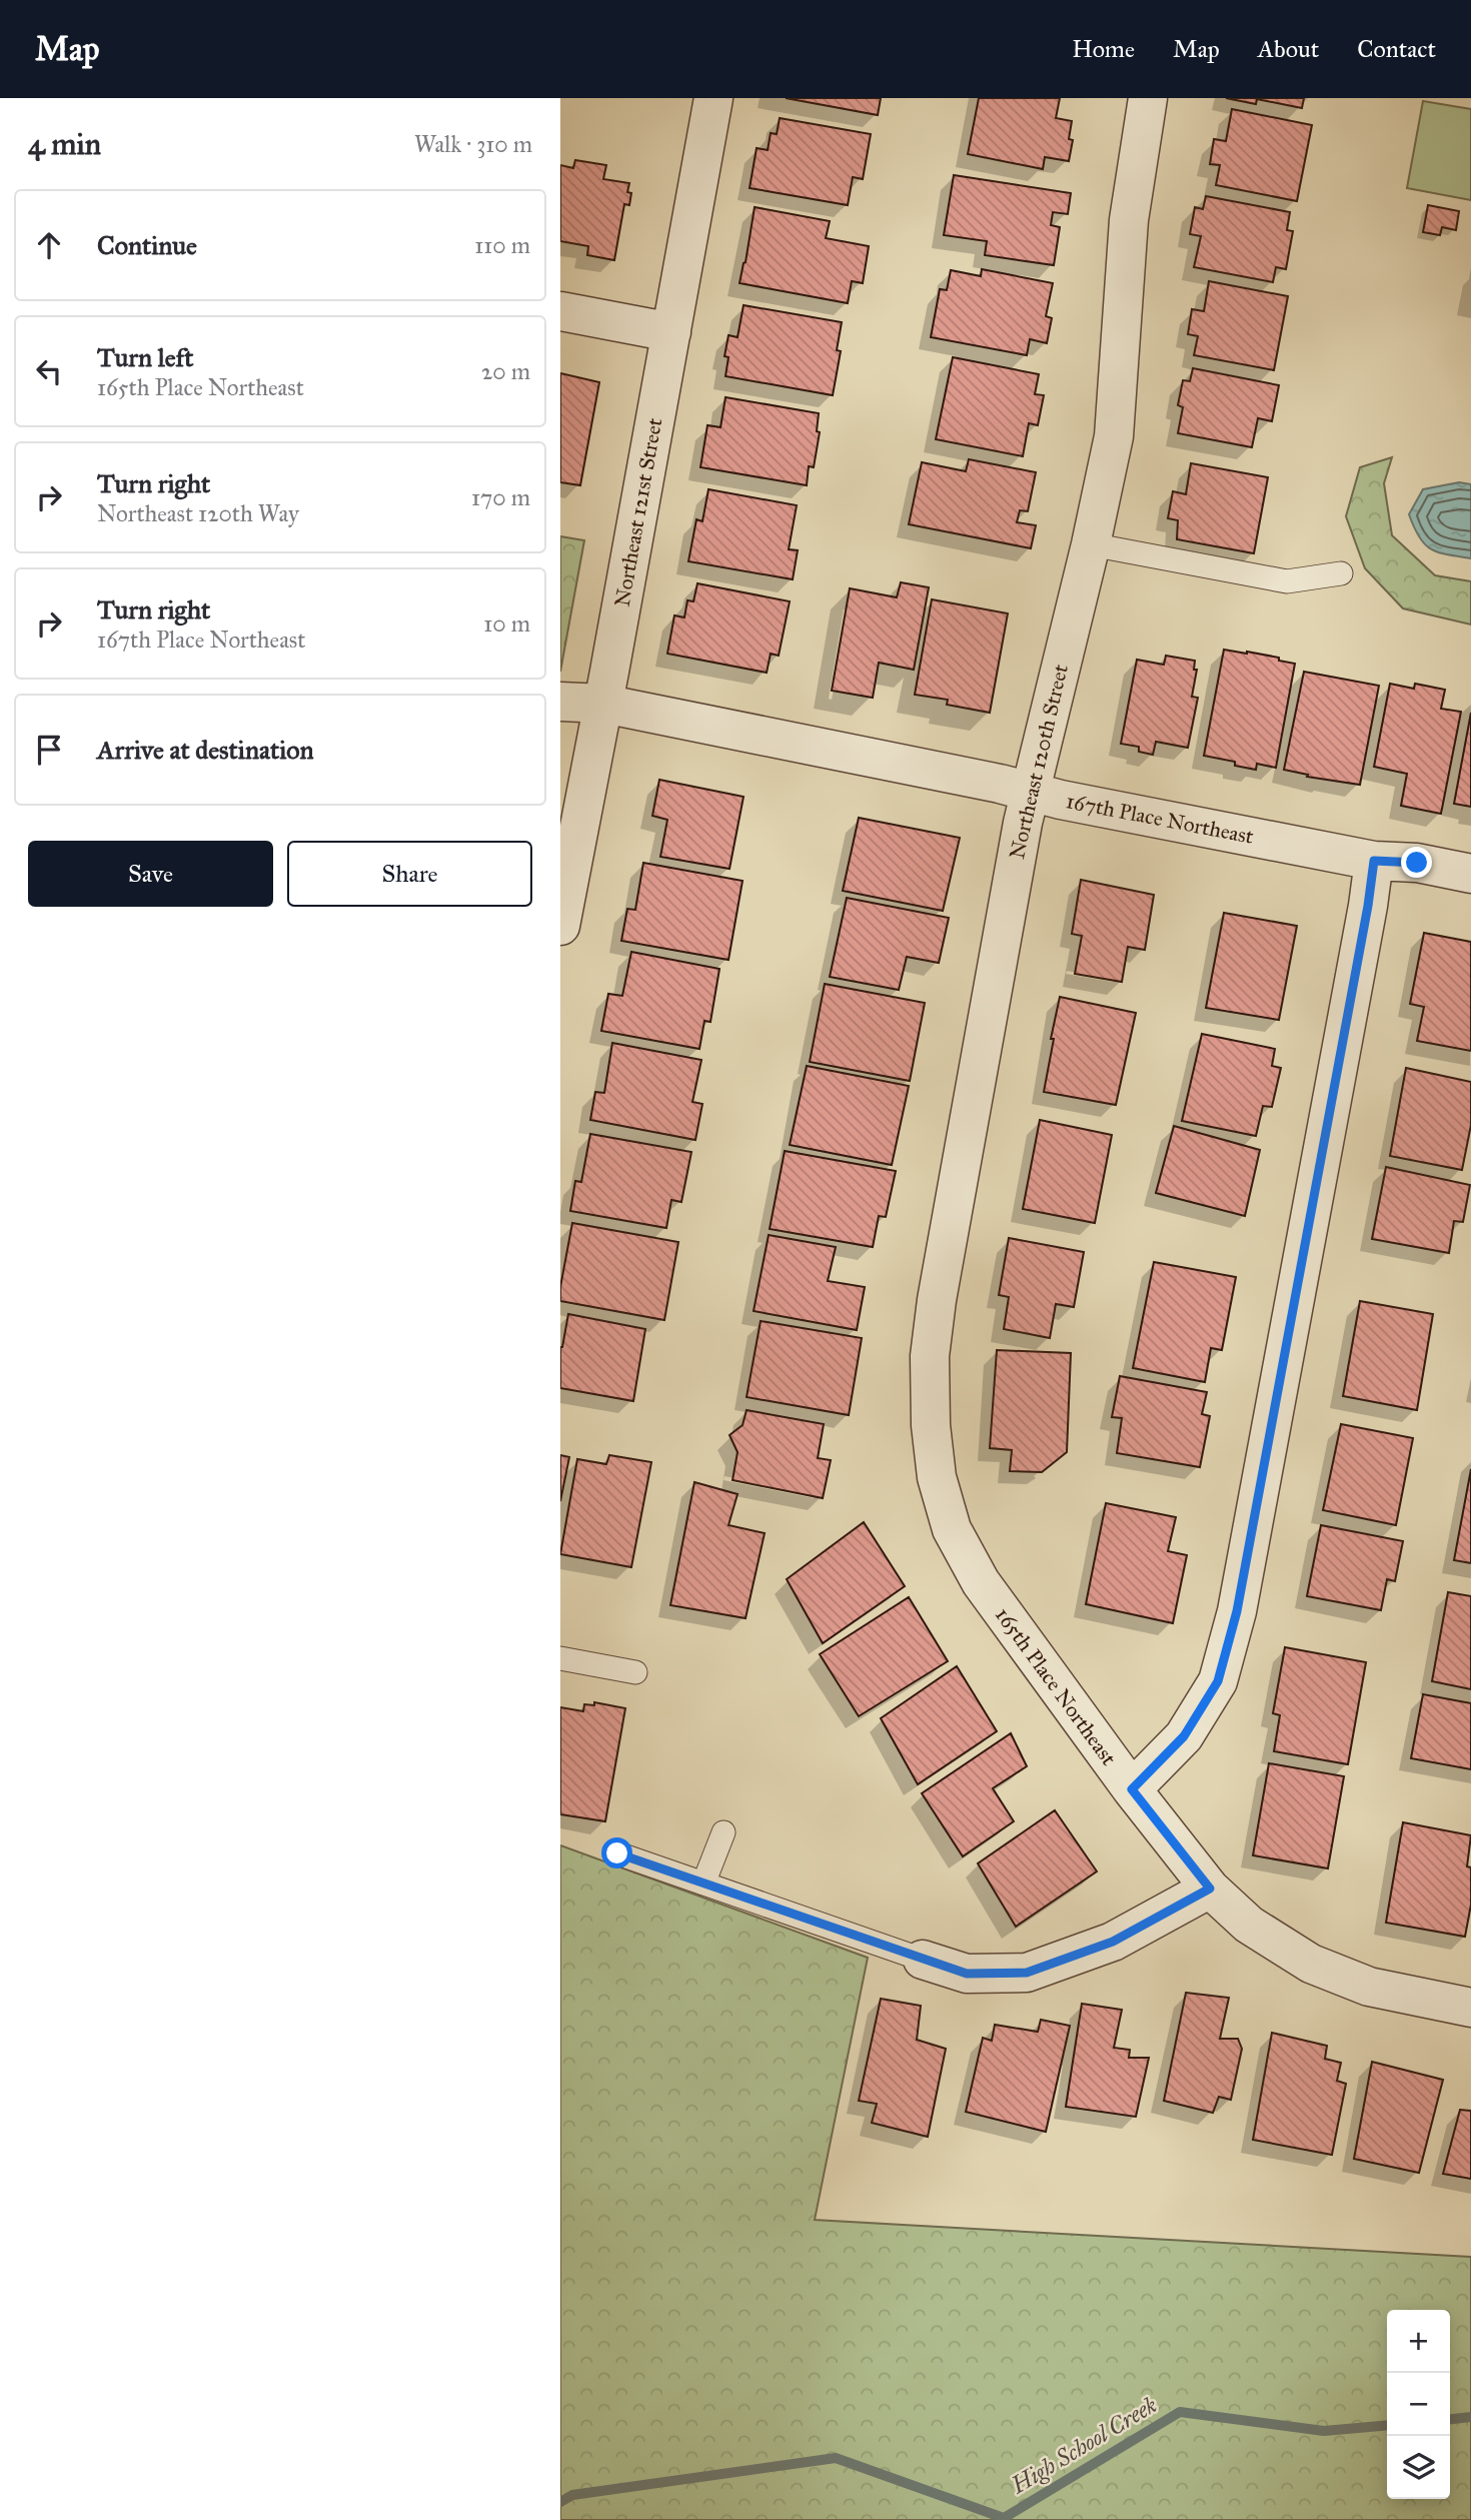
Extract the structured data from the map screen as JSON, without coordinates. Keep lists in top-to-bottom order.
{
  "streets": {
    "street": [
      "Northeast 121st Street",
      "Northeast 120th Street",
      "167th Place Northeast",
      "165th Place Northeast"
    ]
  },
  "crossings": [
    ["Northeast 121st Street", "167th Place Northeast"],
    ["Northeast 120th Street", "167th Place Northeast"],
    ["Northeast 120th Street", "165th Place Northeast"]
  ],
  "water": ["High School Creek"],
  "page": {
    "header": "Map",
    "nav": [
      "Home",
      "Map",
      "About",
      "Contact"
    ],
    "heading": ["4 min", "Walk · 310 m"],
    "list": [
      ["Continue", "110 m"],
      ["Turn left", "165th Place Northeast", "20 m"],
      ["Turn right", "Northeast 120th Way", "170 m"],
      ["Turn right", "167th Place Northeast", "10 m"],
      "Arrive at destination"
    ],
    "buttons": ["Save", "Share"],
    "map_buttons": ["+", "−"]
  }
}
